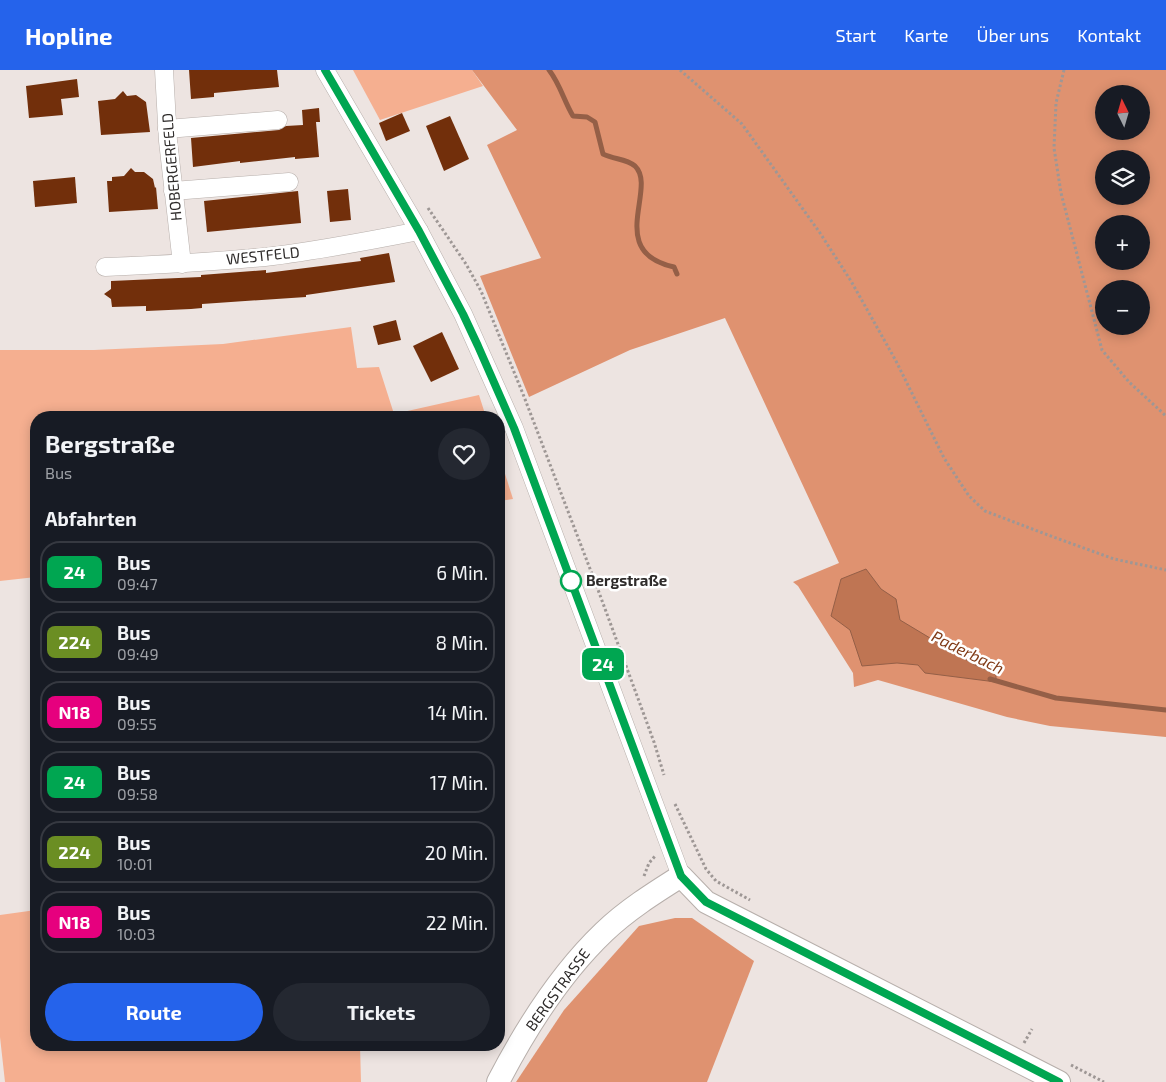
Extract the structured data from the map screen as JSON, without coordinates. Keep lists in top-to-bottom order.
{
  "streets": {
    "main road": ["BERGSTRASSE"],
    "street": ["HOBERGERFELD", "WESTFELD"]
  },
  "crossings": [
    ["HOBERGERFELD", "WESTFELD"]
  ],
  "water": ["Paderbach"],
  "places": ["Bergstraße"],
  "lines": ["bus line 24"],
  "north": "top",
  "page": {
    "header": "Hopline",
    "nav": [
      "Start",
      "Karte",
      "Über uns",
      "Kontakt"
    ],
    "on_map": "24",
    "map_buttons": ["+", "−"],
    "heading": [
      ["Bergstraße", "Bus"],
      "Abfahrten"
    ],
    "list": [
      {
        "mark": "24",
        "name": "Bus",
        "note": "09:47",
        "value": "6 Min."
      },
      {
        "mark": "224",
        "name": "Bus",
        "note": "09:49",
        "value": "8 Min."
      },
      {
        "mark": "N18",
        "name": "Bus",
        "note": "09:55",
        "value": "14 Min."
      },
      {
        "mark": "24",
        "name": "Bus",
        "note": "09:58",
        "value": "17 Min."
      },
      {
        "mark": "224",
        "name": "Bus",
        "note": "10:01",
        "value": "20 Min."
      },
      {
        "mark": "N18",
        "name": "Bus",
        "note": "10:03",
        "value": "22 Min."
      }
    ],
    "buttons": ["Route", "Tickets"]
  }
}
